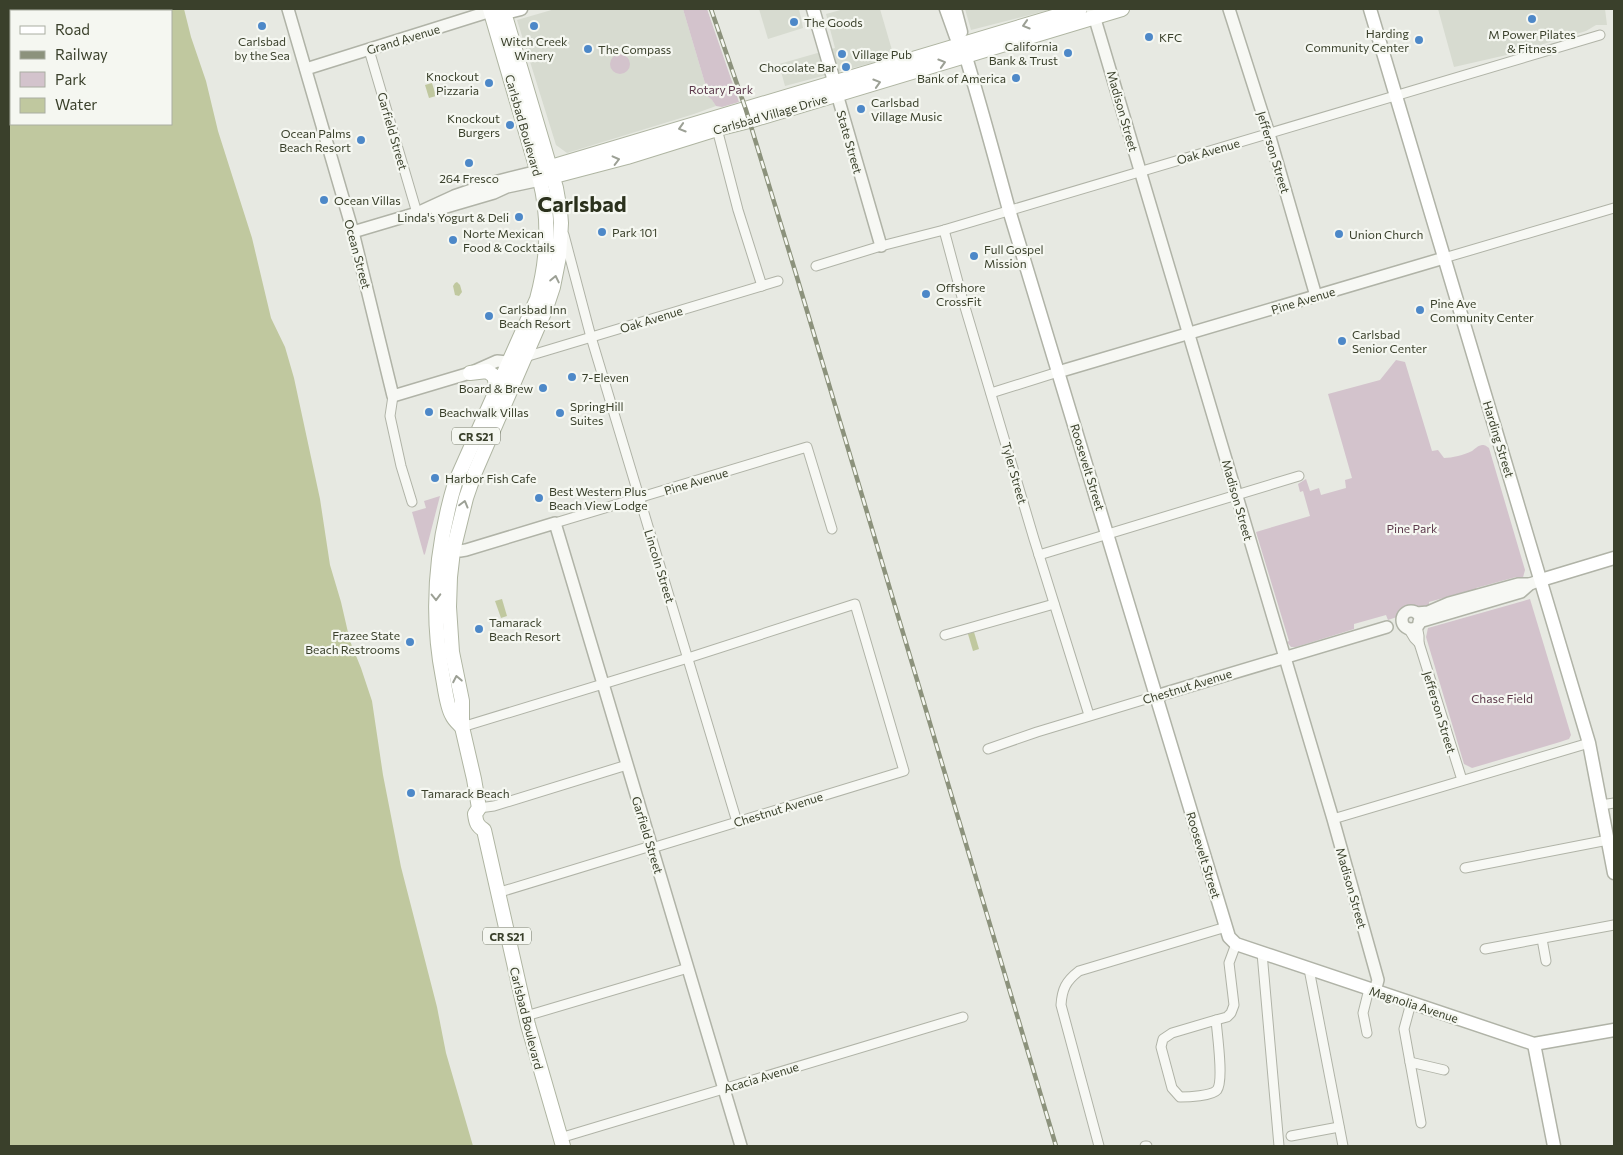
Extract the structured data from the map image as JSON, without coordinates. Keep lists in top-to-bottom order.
{
  "streets": {
    "main road": [
      "Grand Avenue",
      "Carlsbad Village Drive",
      "Carlsbad Boulevard",
      "State Street",
      "CR S21",
      "Harding Street",
      "Roosevelt Street",
      "Chestnut Avenue",
      "Magnolia Avenue"
    ],
    "street": [
      "Madison Street",
      "Garfield Street",
      "Oak Avenue",
      "Jefferson Street",
      "Ocean Street",
      "Pine Avenue",
      "Tyler Street",
      "Lincoln Street",
      "Acacia Avenue"
    ]
  },
  "crossings": [
    ["Grand Avenue", "Carlsbad Boulevard"],
    ["Grand Avenue", "Garfield Street"],
    ["Grand Avenue", "Ocean Street"],
    ["Madison Street", "Carlsbad Village Drive"],
    ["Madison Street", "Oak Avenue"],
    ["Madison Street", "Pine Avenue"],
    ["Madison Street", "Chestnut Avenue"],
    ["Madison Street", "Magnolia Avenue"],
    ["Carlsbad Village Drive", "Carlsbad Boulevard"],
    ["Carlsbad Village Drive", "Garfield Street"],
    ["Carlsbad Village Drive", "State Street"],
    ["Carlsbad Village Drive", "Ocean Street"],
    ["Carlsbad Village Drive", "Roosevelt Street"],
    ["Carlsbad Boulevard", "Oak Avenue"],
    ["Carlsbad Boulevard", "Pine Avenue"],
    ["Carlsbad Boulevard", "Lincoln Street"],
    ["Carlsbad Boulevard", "Chestnut Avenue"],
    ["Carlsbad Boulevard", "Acacia Avenue"],
    ["Garfield Street", "Pine Avenue"],
    ["Garfield Street", "Chestnut Avenue"],
    ["Garfield Street", "Acacia Avenue"],
    ["State Street", "Oak Avenue"],
    ["Oak Avenue", "Jefferson Street"],
    ["Oak Avenue", "Harding Street"],
    ["Oak Avenue", "Roosevelt Street"],
    ["Oak Avenue", "Tyler Street"],
    ["Oak Avenue", "Lincoln Street"],
    ["Jefferson Street", "Pine Avenue"],
    ["Jefferson Street", "Chestnut Avenue"],
    ["Pine Avenue", "Harding Street"],
    ["Pine Avenue", "Roosevelt Street"],
    ["Pine Avenue", "Tyler Street"],
    ["Pine Avenue", "Lincoln Street"],
    ["Harding Street", "Chestnut Avenue"],
    ["Roosevelt Street", "Chestnut Avenue"],
    ["Tyler Street", "Chestnut Avenue"],
    ["Lincoln Street", "Chestnut Avenue"]
  ],
  "districts": ["Carlsbad"],
  "parks": ["Rotary Park", "Pine Park", "Chase Field"],
  "places": [
    "M Power Pilates & Fitness",
    "The Goods",
    "Carlsbad by the Sea",
    "Witch Creek Winery",
    "KFC",
    "Harding Community Center",
    "The Compass",
    "California Bank & Trust",
    "Village Pub",
    "Chocolate Bar",
    "Bank of America",
    "Knockout Pizzaria",
    "Carlsbad Village Music",
    "Knockout Burgers",
    "Ocean Palms Beach Resort",
    "264 Fresco",
    "Ocean Villas",
    "Linda's Yogurt & Deli",
    "Park 101",
    "Union Church",
    "Norte Mexican Food & Cocktails",
    "Full Gospel Mission",
    "Offshore CrossFit",
    "Pine Ave Community Center",
    "Carlsbad Inn Beach Resort",
    "Carlsbad Senior Center",
    "7-Eleven",
    "Board & Brew",
    "Beachwalk Villas",
    "SpringHill Suites",
    "Harbor Fish Cafe",
    "Best Western Plus Beach View Lodge",
    "Tamarack Beach Resort",
    "Frazee State Beach Restrooms",
    "Tamarack Beach"
  ],
  "legend": [
    "Road",
    "Railway",
    "Park",
    "Water"
  ]
}
